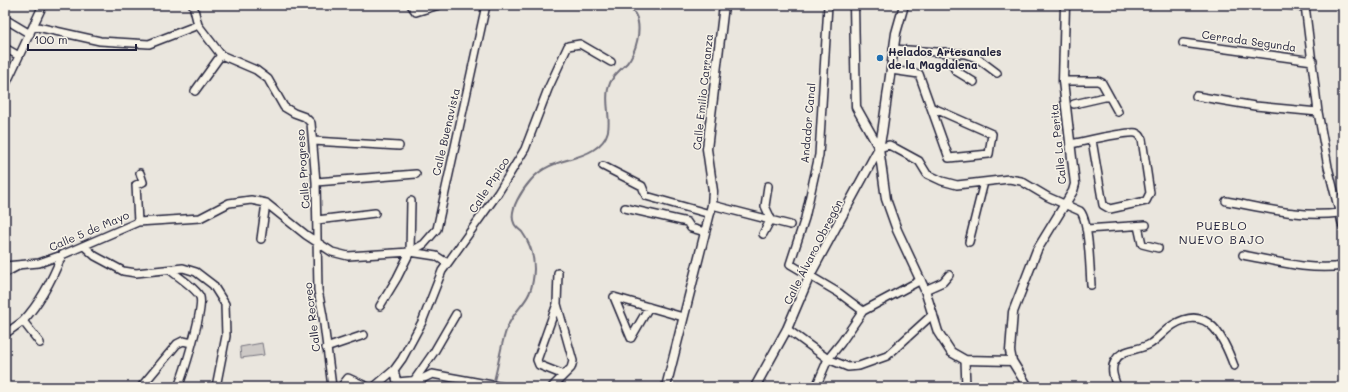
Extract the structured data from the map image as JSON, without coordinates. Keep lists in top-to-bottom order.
{
  "streets": {
    "street": [
      "Cerrada Segunda",
      "Calle Emilio Carranza",
      "Andador Canal",
      "Calle Buenavista",
      "Calle La Perita",
      "Calle Progreso",
      "Calle Pipico",
      "Calle 5 de Mayo",
      "Calle Álvaro Obregón",
      "Calle Recreo"
    ]
  },
  "crossings": [
    ["Andador Canal", "Calle Álvaro Obregón"],
    ["Calle Progreso", "Calle Recreo"]
  ],
  "districts": ["PUEBLO NUEVO BAJO"],
  "places": ["Helados Artesanales de la Magdalena"],
  "scale_bar": "100 m"
}
